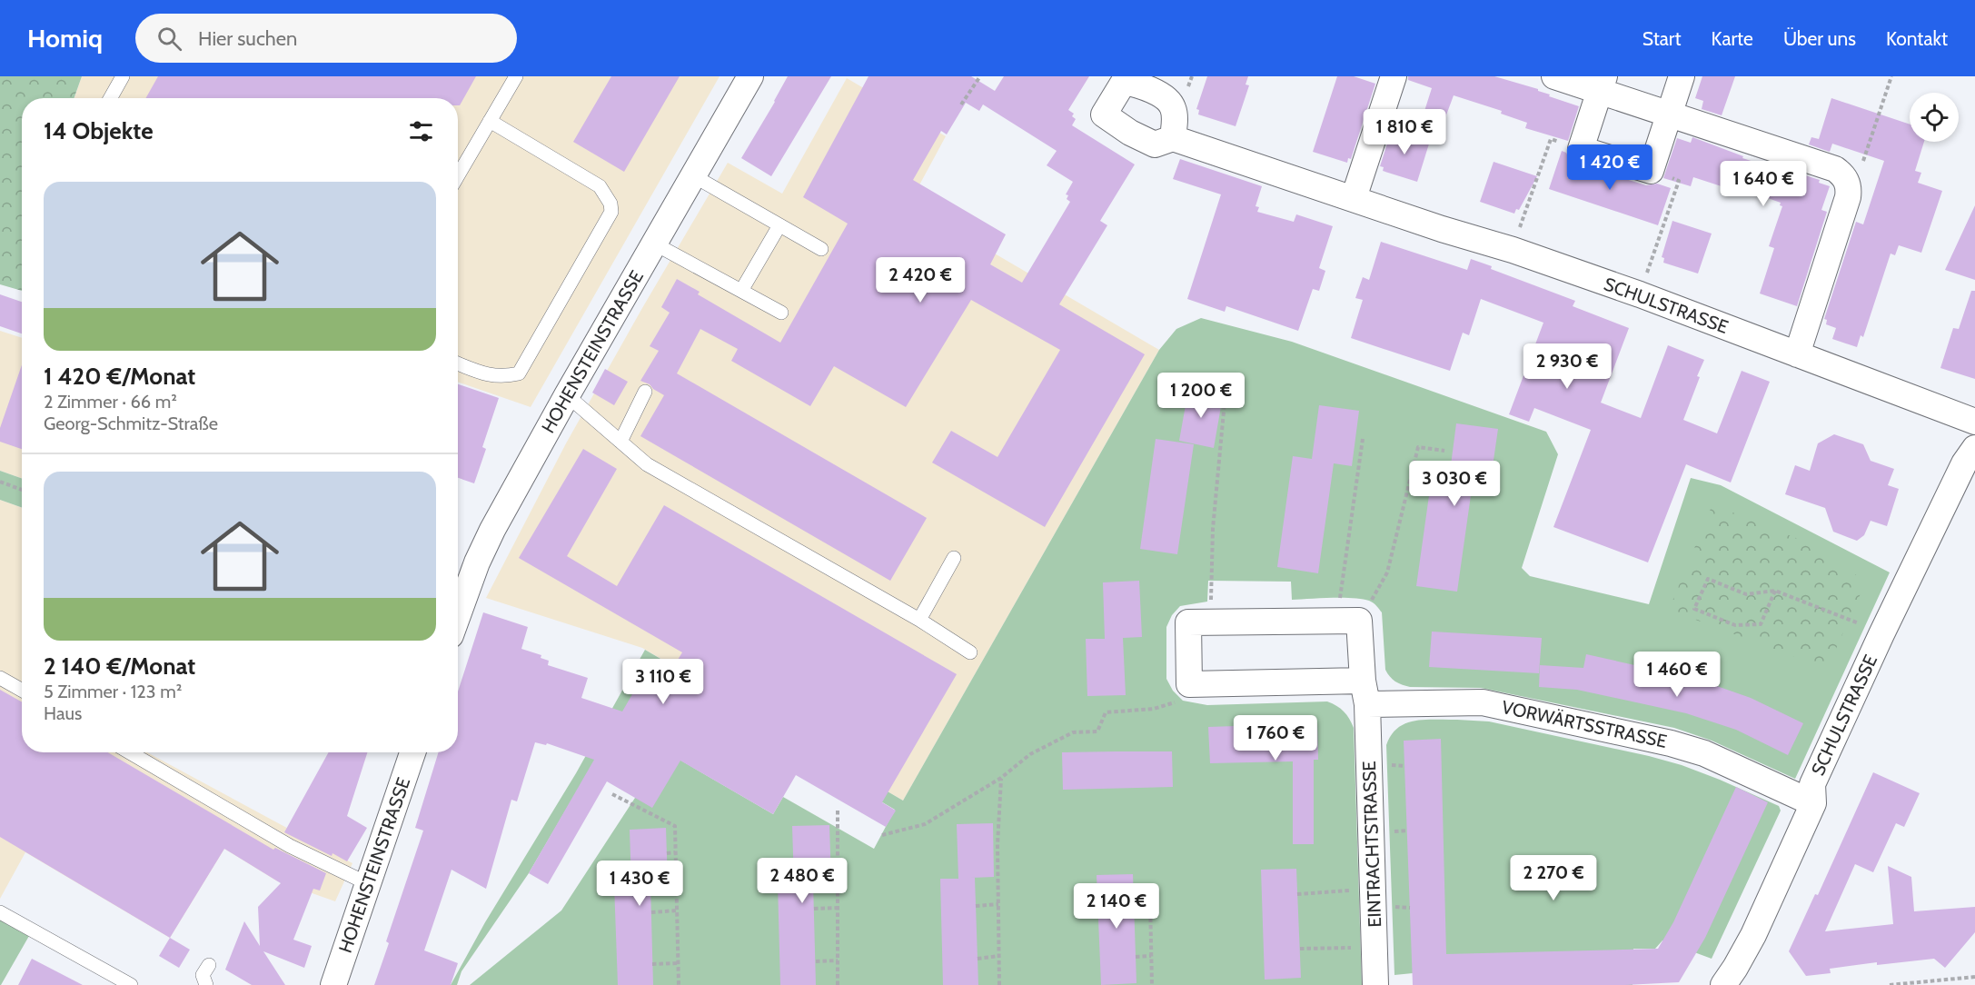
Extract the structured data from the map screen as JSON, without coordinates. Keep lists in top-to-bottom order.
{
  "streets": {
    "street": [
      "SCHULSTRASSE",
      "HOHENSTEINSTRASSE",
      "VORWÄRTSSTRASSE",
      "EINTRACHTSTRASSE"
    ]
  },
  "crossings": [
    ["SCHULSTRASSE", "VORWÄRTSSTRASSE"],
    ["VORWÄRTSSTRASSE", "EINTRACHTSTRASSE"]
  ],
  "page": {
    "header": "Homiq",
    "search": "Hier suchen",
    "nav": [
      "Start",
      "Karte",
      "Über uns",
      "Kontakt"
    ],
    "heading": "14 Objekte",
    "price": [
      "1 810 €",
      "1 420 €",
      "1 640 €",
      "2 420 €",
      "2 930 €",
      "1 200 €",
      "3 030 €",
      "1 460 €",
      "3 110 €",
      "1 760 €",
      "2 270 €",
      "2 480 €",
      "1 430 €",
      "2 140 €"
    ],
    "list": [
      {
        "name": "1 420 €/Monat",
        "note": "2 Zimmer · 66 m² · Georg-Schmitz-Straße"
      },
      {
        "name": "2 140 €/Monat",
        "note": "5 Zimmer · 123 m² · Haus"
      }
    ]
  }
}
